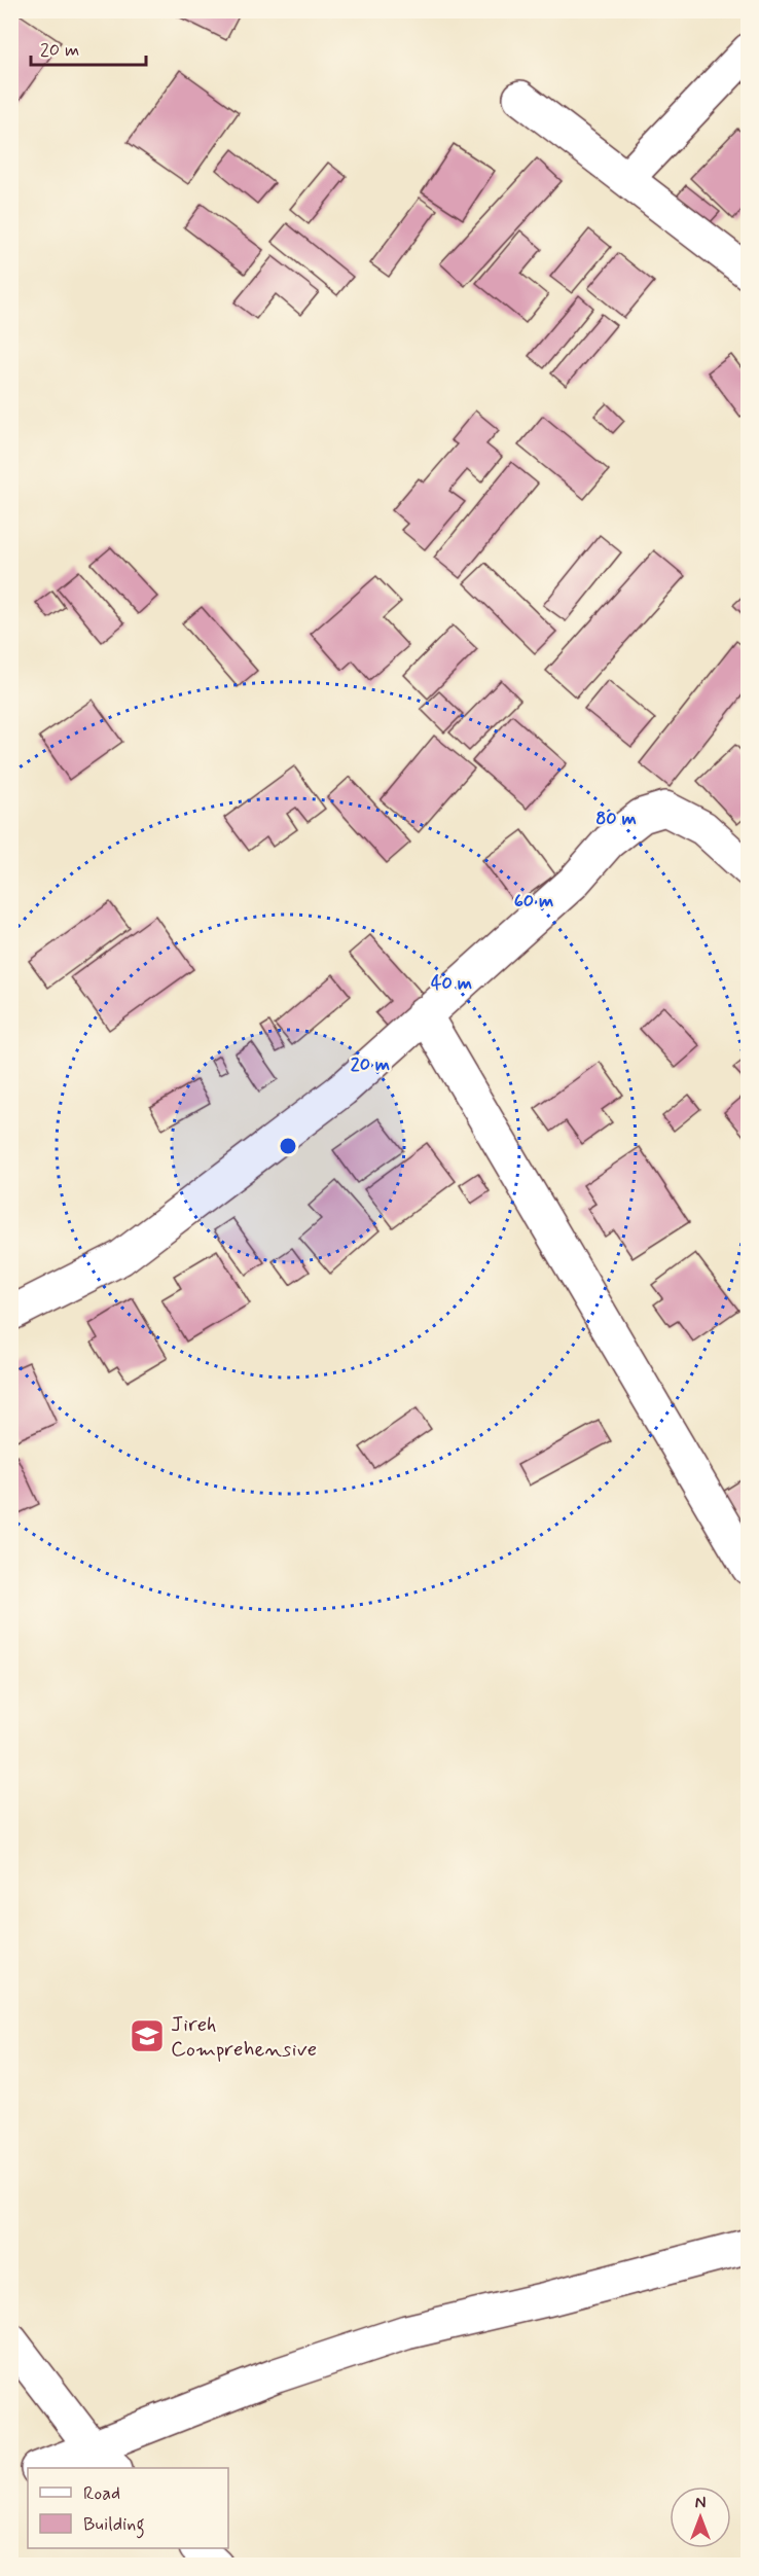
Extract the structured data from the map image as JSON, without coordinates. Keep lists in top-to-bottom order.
{
  "places": {
    "school or university": ["Jireh Comprehensive"]
  },
  "legend": ["Road", "Building"],
  "scale_bar": "20 m",
  "north": "top",
  "rings": [
    "80 m",
    "60 m",
    "40 m",
    "20 m"
  ]
}
